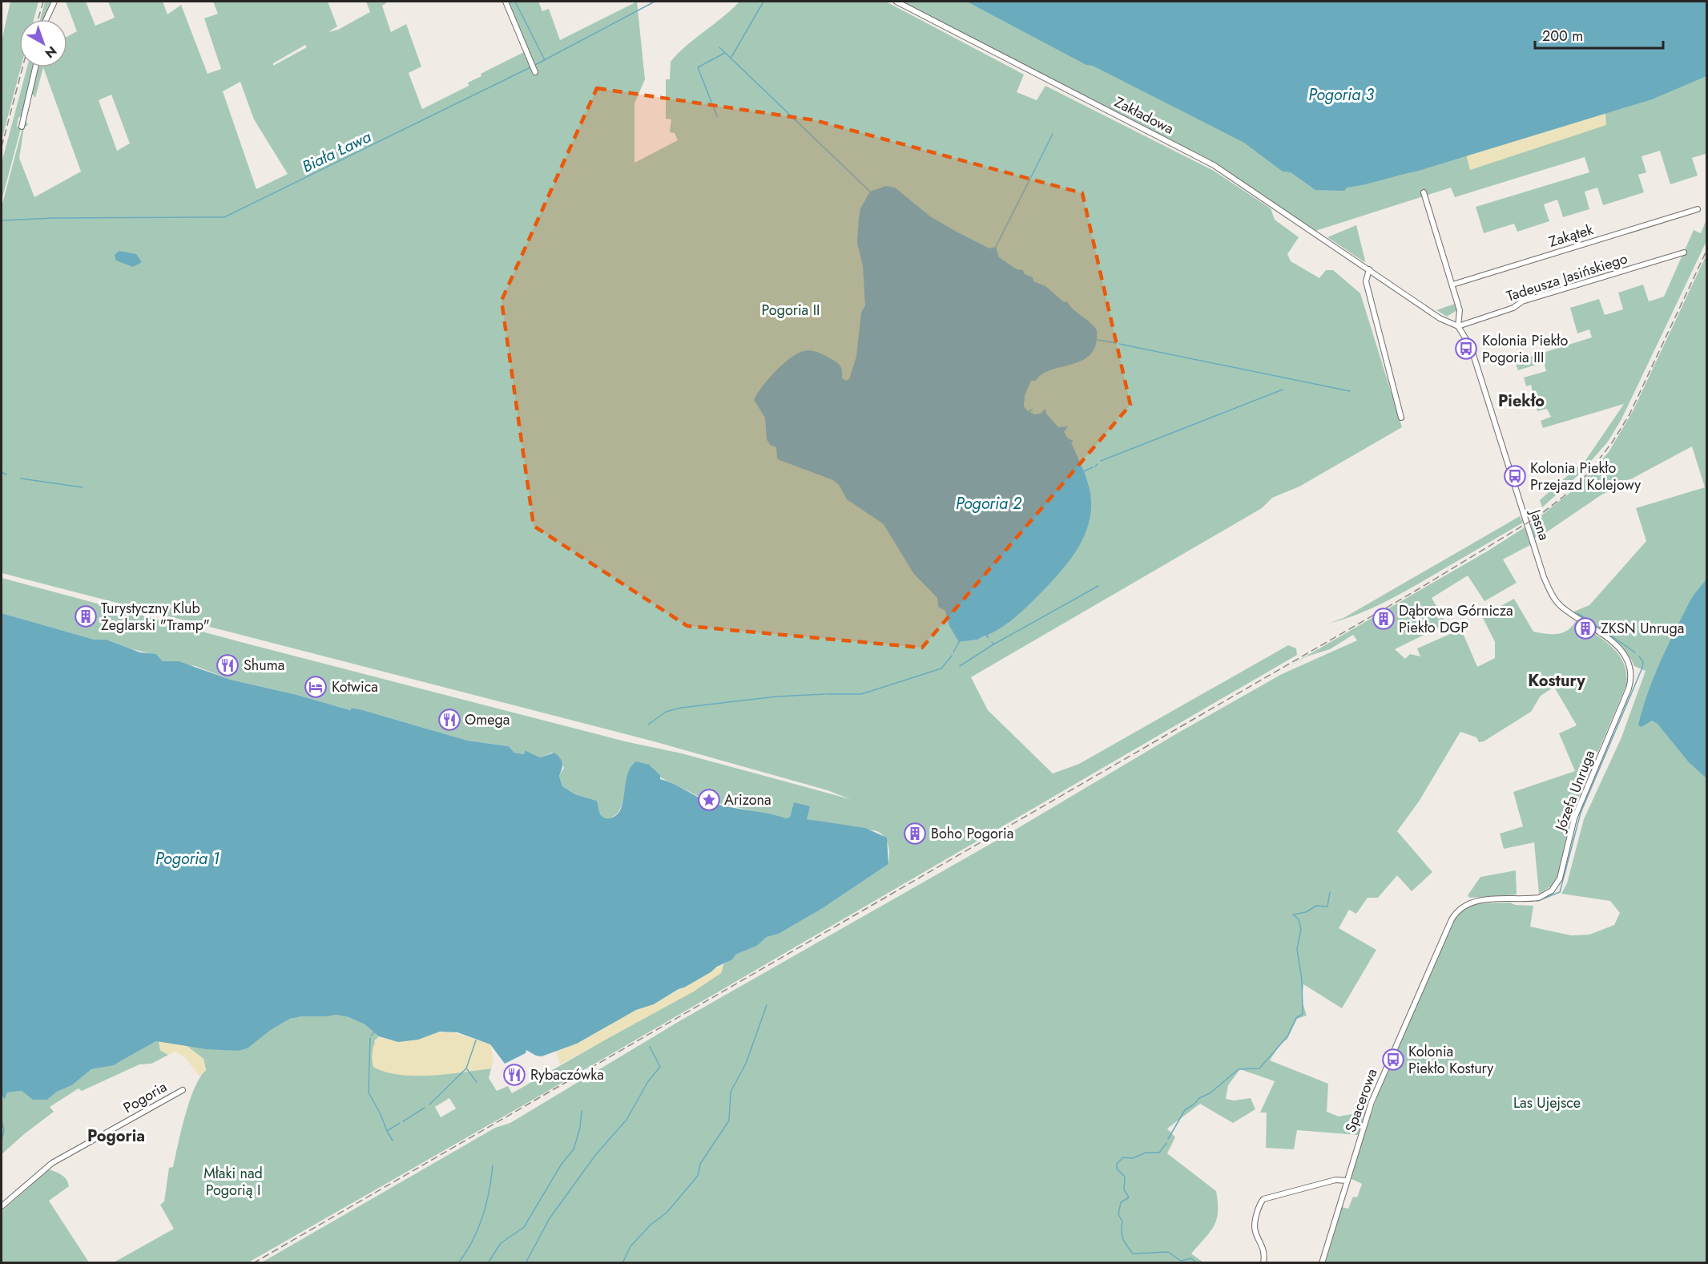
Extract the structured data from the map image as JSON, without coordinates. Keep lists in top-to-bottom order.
{
  "streets": {
    "street": [
      "Zakładowa",
      "Zakątek",
      "Tadeusza Jasińskiego",
      "Jasna",
      "Józefa Unruga",
      "Pogoria",
      "Spacerowa"
    ]
  },
  "crossings": [
    ["Zakładowa", "Tadeusza Jasińskiego"],
    ["Zakładowa", "Jasna"],
    ["Tadeusza Jasińskiego", "Jasna"],
    ["Jasna", "Józefa Unruga"],
    ["Józefa Unruga", "Spacerowa"]
  ],
  "districts": ["Piekło", "Kostury", "Pogoria"],
  "water": [
    "Pogoria 3",
    "Biała Ława",
    "Pogoria 2",
    "Pogoria 1"
  ],
  "parks": ["Pogoria II", "Las Ujejsce", "Młaki nad Pogorią I"],
  "places": {
    "bus stop": ["Kolonia Piekło Pogoria III", "Kolonia Piekło Przejazd Kolejowy", "Kolonia Piekło Kostury"],
    "building": [
      "Turystyczny Klub Żeglarski \"Tramp\"",
      "Dąbrowa Górnicza Piekło DGP",
      "ZKSN Unruga",
      "Boho Pogoria"
    ],
    "restaurant": ["Shuma", "Omega", "Rybaczówka"],
    "hotel": ["Kotwica"],
    "place": ["Arizona"]
  },
  "scale_bar": "200 m",
  "north": "bottom right"
}
